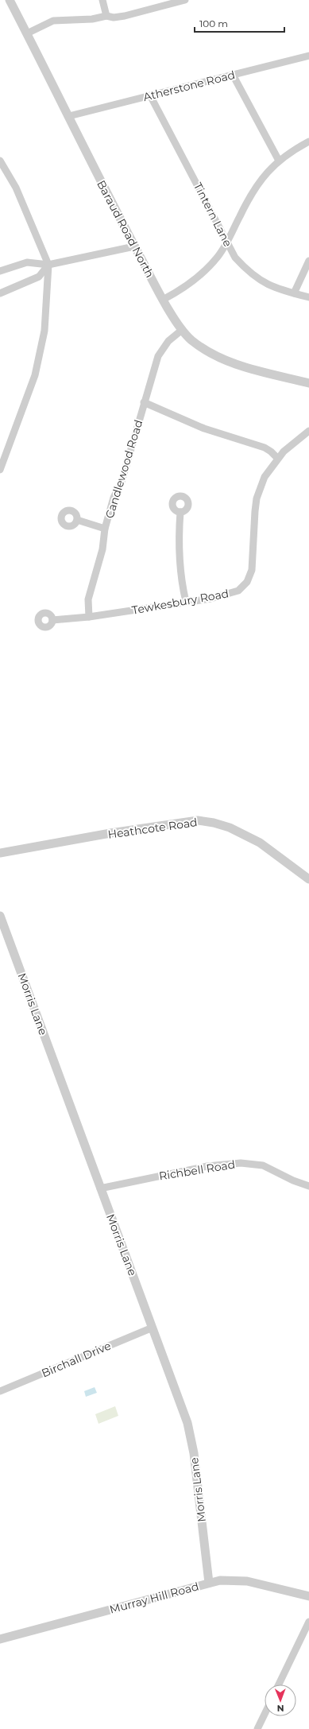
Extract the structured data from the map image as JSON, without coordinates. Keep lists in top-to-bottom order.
{
  "streets": {
    "street": [
      "Atherstone Road",
      "Tintern Lane",
      "Baraud Road North",
      "Candlewood Road",
      "Tewkesbury Road",
      "Heathcote Road",
      "Morris Lane",
      "Richbell Road",
      "Birchall Drive",
      "Murray Hill Road"
    ]
  },
  "crossings": [
    ["Atherstone Road", "Tintern Lane"],
    ["Atherstone Road", "Baraud Road North"],
    ["Baraud Road North", "Candlewood Road"],
    ["Candlewood Road", "Tewkesbury Road"],
    ["Morris Lane", "Richbell Road"],
    ["Morris Lane", "Birchall Drive"],
    ["Morris Lane", "Murray Hill Road"]
  ],
  "scale_bar": "100 m",
  "north": "bottom"
}
